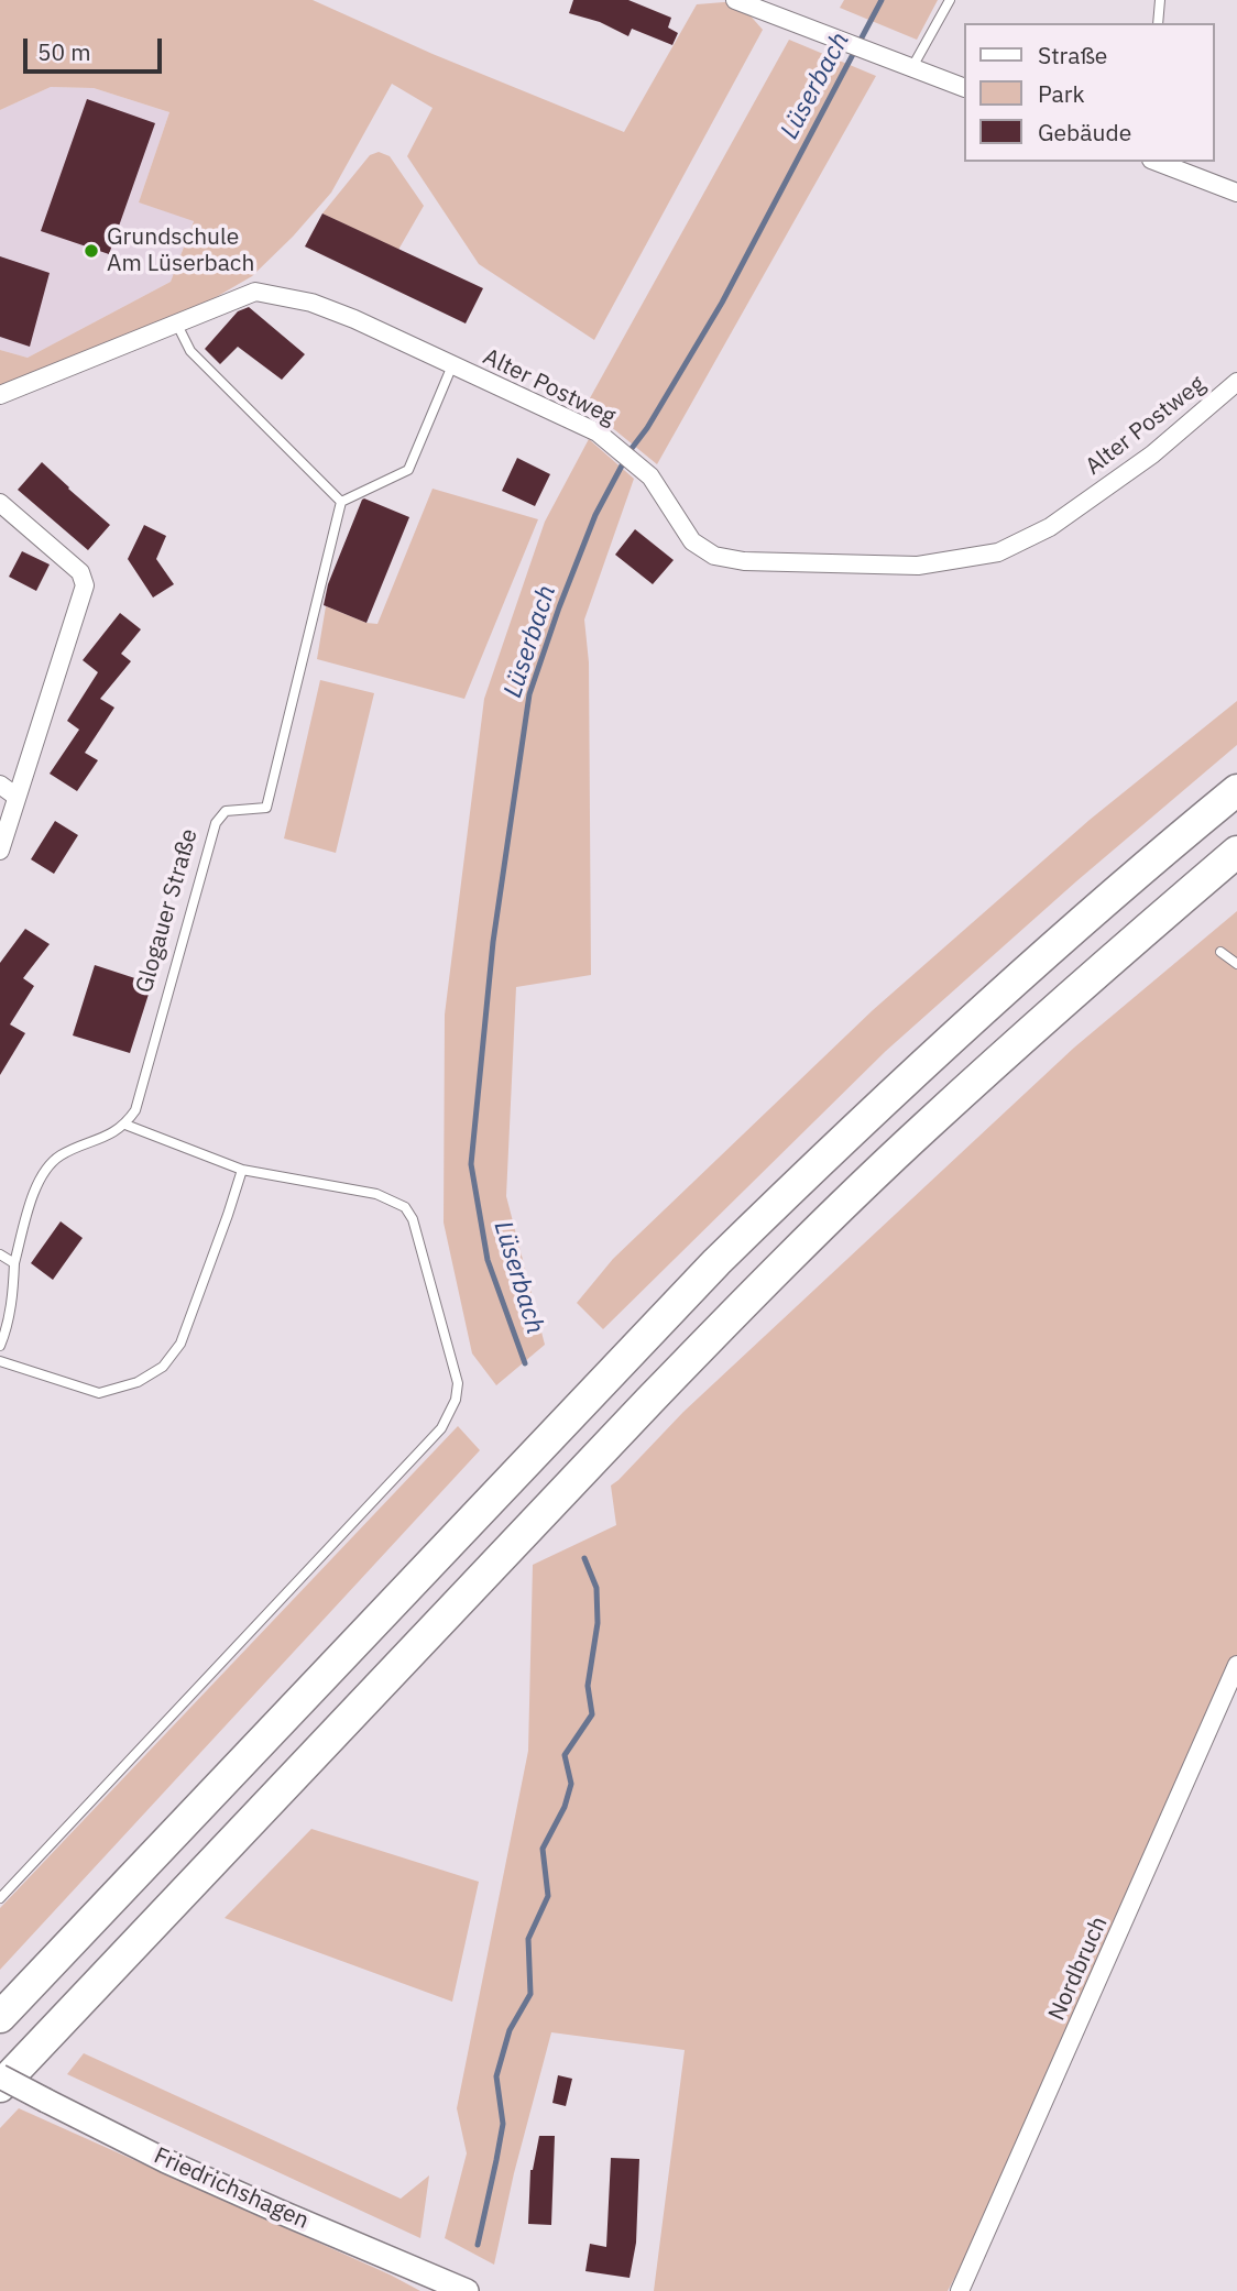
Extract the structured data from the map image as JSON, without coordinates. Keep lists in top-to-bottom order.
{
  "streets": {
    "main road": ["Friedrichshagen"],
    "street": ["Alter Postweg", "Nordbruch"],
    "lane": ["Glogauer Straße"]
  },
  "water": ["Lüserbach"],
  "places": ["Grundschule Am Lüserbach"],
  "legend": ["Straße", "Park", "Gebäude"],
  "scale_bar": "50 m"
}
